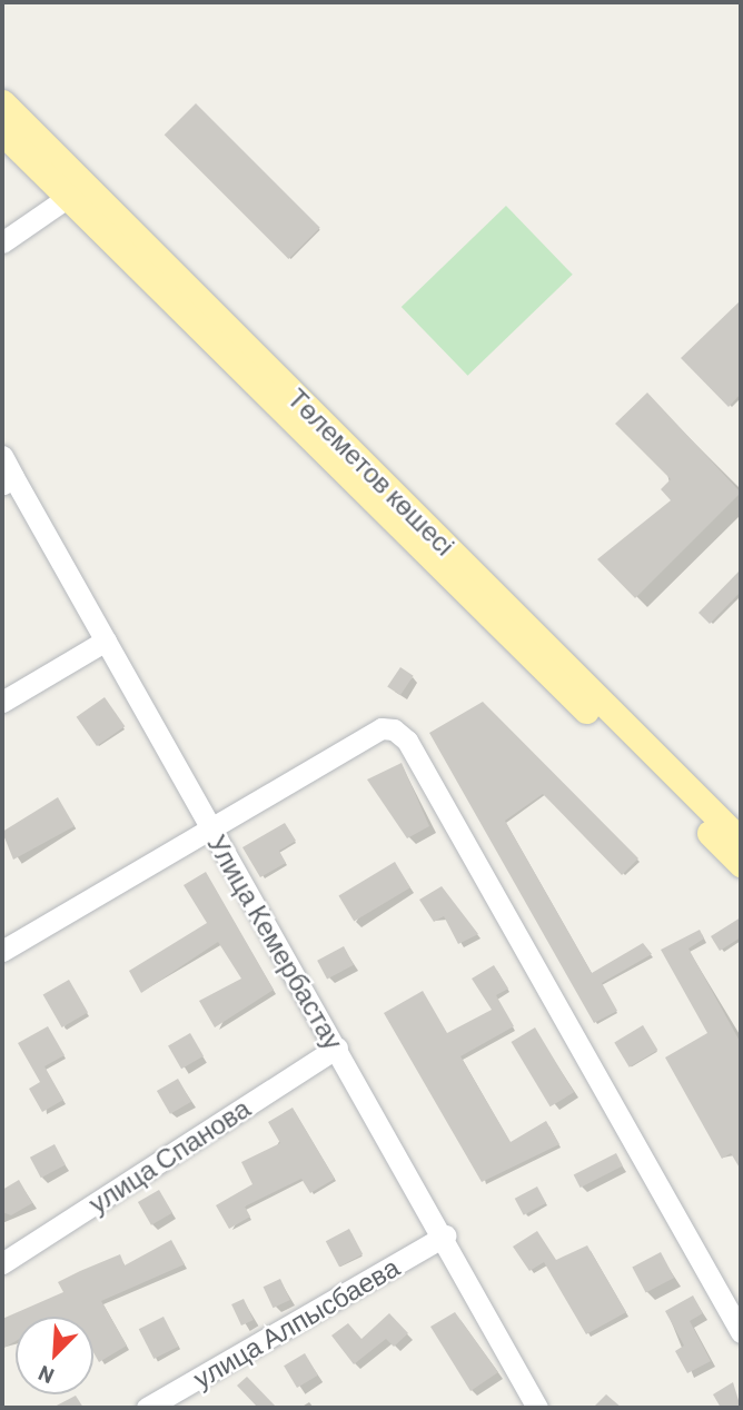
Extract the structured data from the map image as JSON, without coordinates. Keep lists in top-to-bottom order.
{
  "streets": {
    "main road": ["Төлеметов көшесі"],
    "street": ["Улица Кемербастау", "улица Спанова", "улица Алпысбаева"]
  },
  "crossings": [
    ["Улица Кемербастау", "улица Спанова"],
    ["Улица Кемербастау", "улица Алпысбаева"]
  ],
  "north": "bottom left"
}
